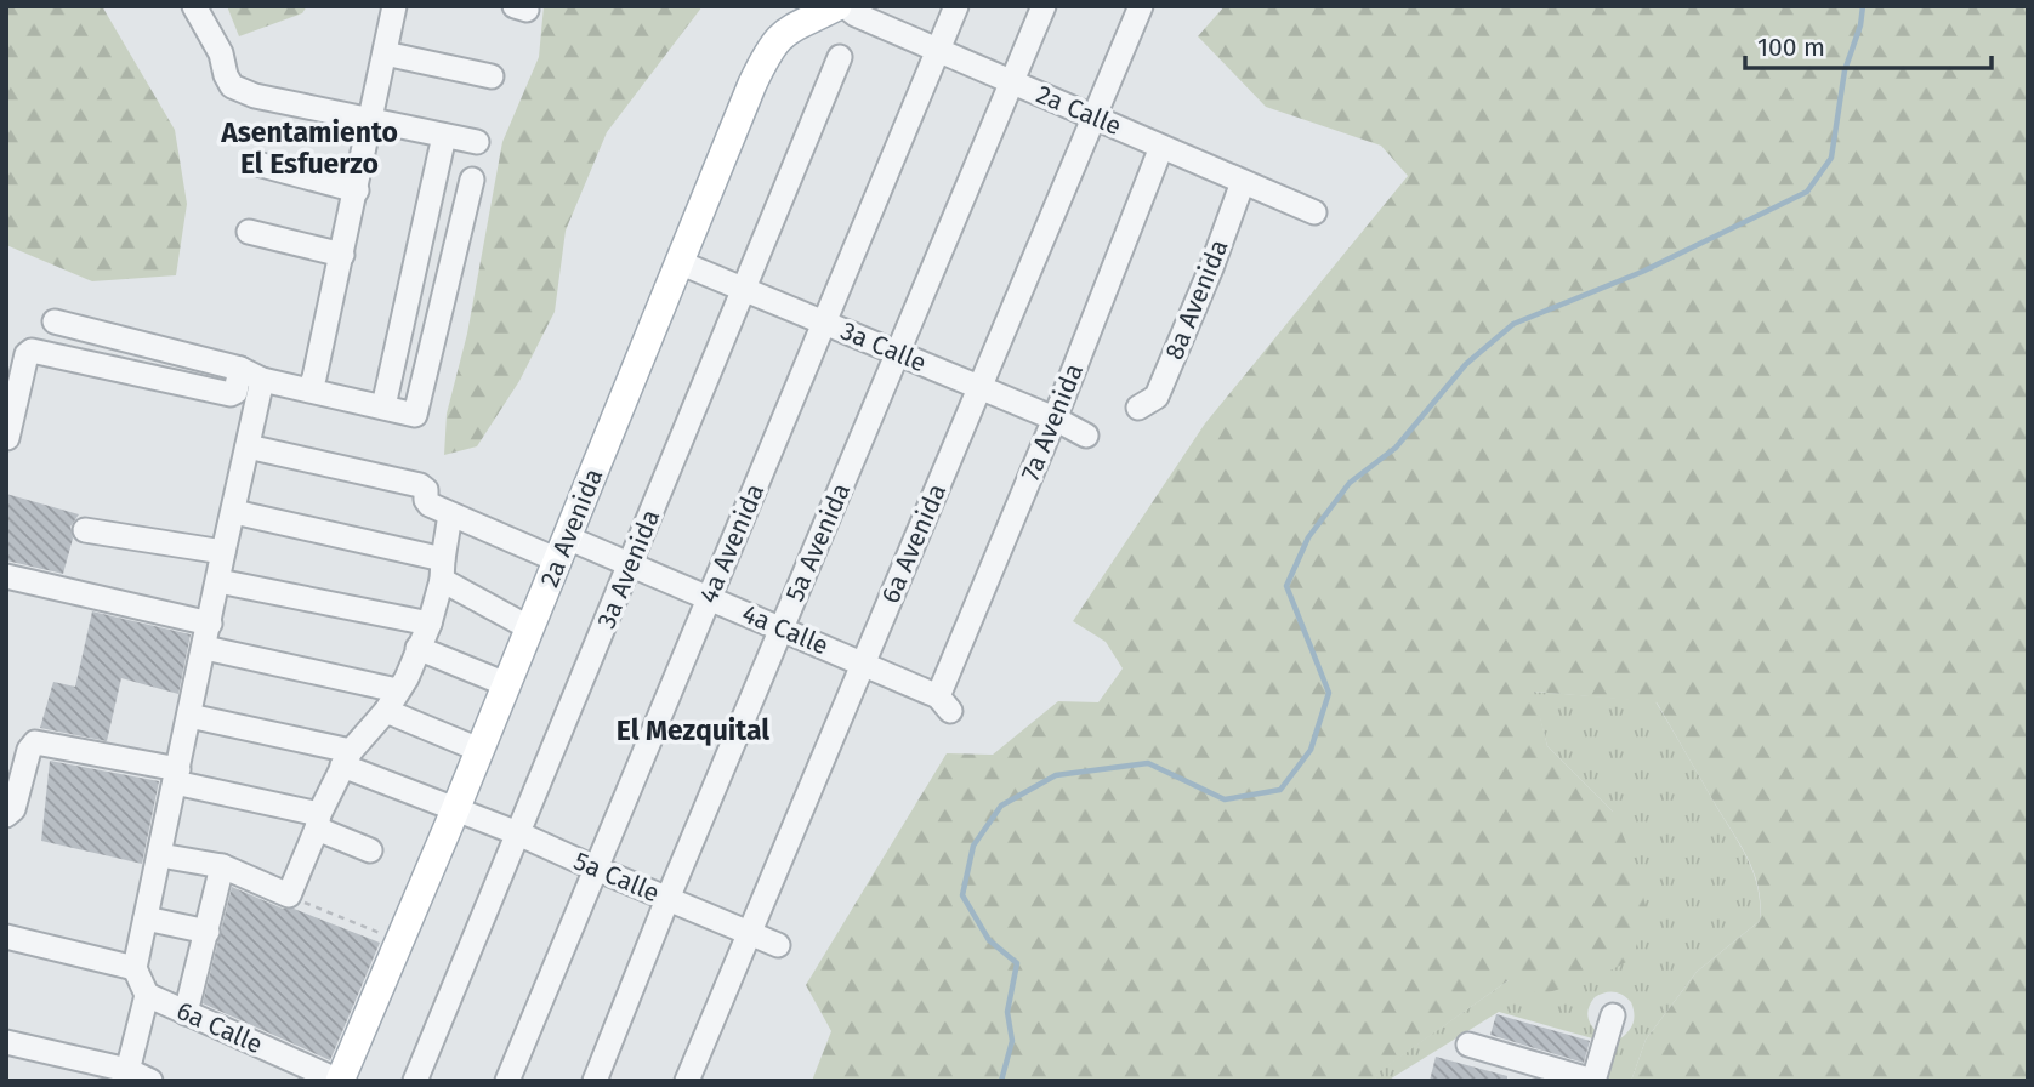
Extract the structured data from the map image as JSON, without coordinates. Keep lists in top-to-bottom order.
{
  "streets": {
    "main road": ["2a Avenida"],
    "street": [
      "2a Calle",
      "8a Avenida",
      "3a Calle",
      "7a Avenida",
      "5a Avenida",
      "4a Avenida",
      "6a Avenida",
      "3a Avenida",
      "4a Calle",
      "5a Calle",
      "6a Calle"
    ]
  },
  "crossings": [
    ["2a Calle", "8a Avenida"],
    ["2a Calle", "7a Avenida"],
    ["2a Calle", "5a Avenida"],
    ["2a Calle", "4a Avenida"],
    ["2a Calle", "6a Avenida"],
    ["3a Calle", "7a Avenida"],
    ["3a Calle", "2a Avenida"],
    ["3a Calle", "5a Avenida"],
    ["3a Calle", "4a Avenida"],
    ["3a Calle", "6a Avenida"],
    ["3a Calle", "3a Avenida"],
    ["7a Avenida", "4a Calle"],
    ["2a Avenida", "4a Calle"],
    ["2a Avenida", "5a Calle"],
    ["2a Avenida", "6a Calle"],
    ["5a Avenida", "4a Calle"],
    ["5a Avenida", "5a Calle"],
    ["4a Avenida", "4a Calle"],
    ["4a Avenida", "5a Calle"],
    ["6a Avenida", "4a Calle"],
    ["6a Avenida", "5a Calle"],
    ["3a Avenida", "4a Calle"],
    ["3a Avenida", "5a Calle"]
  ],
  "districts": ["Asentamiento El Esfuerzo", "El Mezquital"],
  "scale_bar": "100 m"
}
